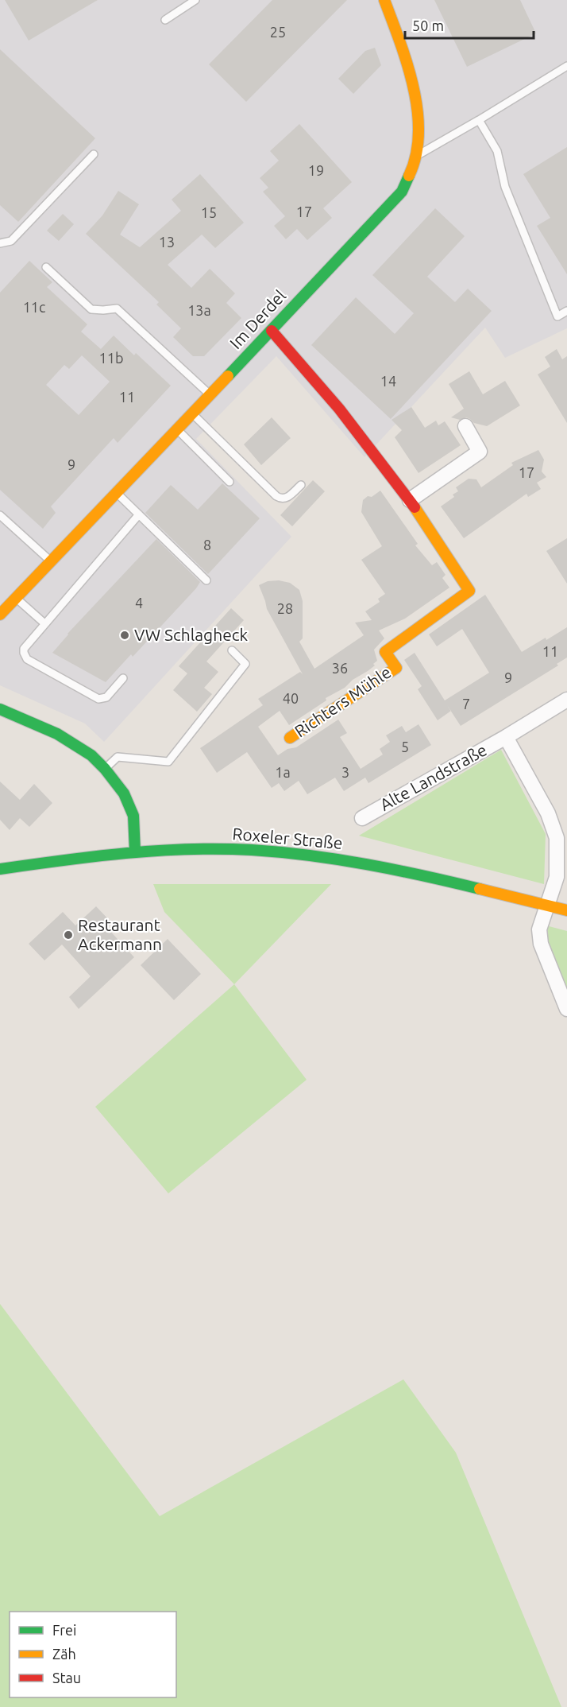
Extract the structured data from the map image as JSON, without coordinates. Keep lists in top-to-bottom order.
{
  "streets": {
    "street": [
      "Im Derdel",
      "Richters Mühle",
      "Alte Landstraße",
      "Roxeler Straße"
    ]
  },
  "crossings": [
    ["Im Derdel", "Richters Mühle"],
    ["Alte Landstraße", "Roxeler Straße"]
  ],
  "places": ["VW Schlagheck", "Restaurant Ackermann"],
  "house_numbers": [
    "25",
    "19",
    "17",
    "15",
    "13",
    "11c",
    "13a",
    "11b",
    "14",
    "11",
    "9",
    "17",
    "8",
    "4",
    "28",
    "11",
    "36",
    "9",
    "40",
    "7",
    "5",
    "1a",
    "3"
  ],
  "legend": ["Frei", "Zäh", "Stau"],
  "scale_bar": "50 m"
}
